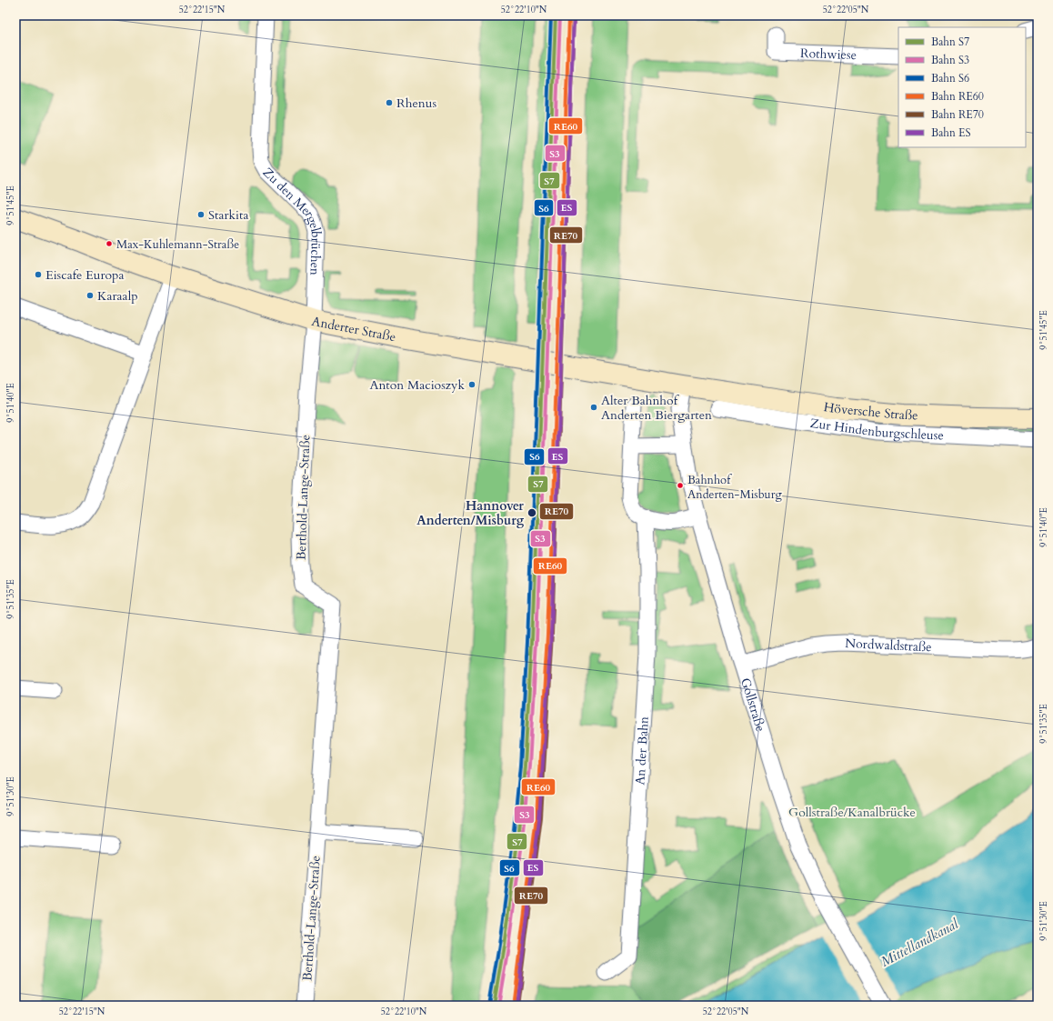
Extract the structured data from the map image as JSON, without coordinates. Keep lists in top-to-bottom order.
{
  "streets": {
    "main road": ["Anderter Straße", "Höversche Straße"],
    "street": [
      "Rothwiese",
      "Zu den Mergelbrüchen",
      "Zur Hindenburgschleuse",
      "Berthold-Lange-Straße",
      "Nordwaldstraße",
      "Gollstraße",
      "An der Bahn"
    ]
  },
  "crossings": [
    ["Zu den Mergelbrüchen", "Anderter Straße"],
    ["Zu den Mergelbrüchen", "Berthold-Lange-Straße"],
    ["Anderter Straße", "Höversche Straße"],
    ["Anderter Straße", "Berthold-Lange-Straße"],
    ["Anderter Straße", "Gollstraße"],
    ["Nordwaldstraße", "Gollstraße"]
  ],
  "water": ["Mittellandkanal"],
  "parks": ["Gollstraße/Kanalbrücke"],
  "places": [
    "Rhenus",
    "Starkita",
    "Max-Kuhlemann-Straße",
    "Eiscafe Europa",
    "Karaalp",
    "Anton Macioszyk",
    "Alter Bahnhof Anderten Biergarten",
    "Bahnhof Anderten-Misburg",
    "Hannover Anderten/Misburg"
  ],
  "lines": [
    "rail line S7",
    "rail line S3",
    "rail line S6",
    "rail line RE60",
    "rail line RE70",
    "rail line ES"
  ],
  "legend": [
    "Bahn S7",
    "Bahn S3",
    "Bahn S6",
    "Bahn RE60",
    "Bahn RE70",
    "Bahn ES"
  ],
  "coordinates": [
    "52°22'15\"N",
    "52°22'10\"N",
    "52°22'05\"N",
    "9°51'45\"E",
    "9°51'40\"E",
    "9°51'35\"E",
    "9°51'30\"E"
  ]
}
